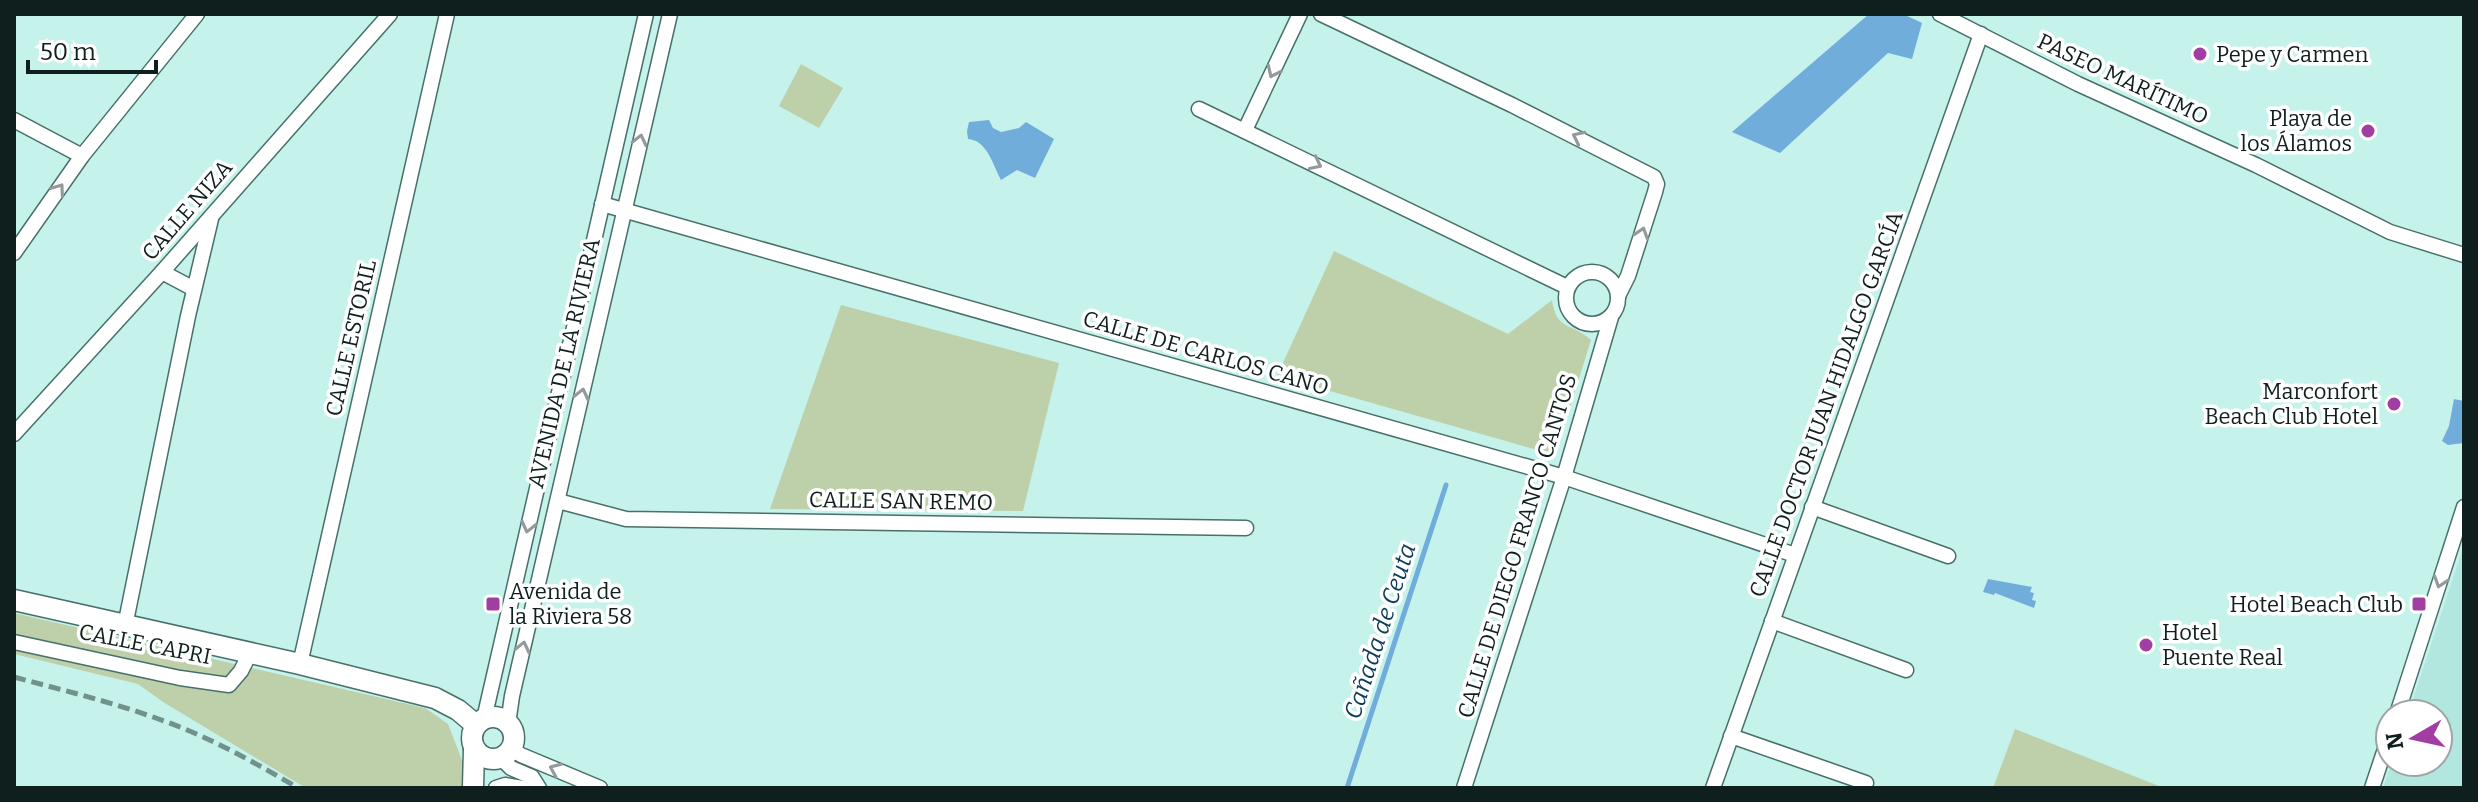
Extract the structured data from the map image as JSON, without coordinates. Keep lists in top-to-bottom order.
{
  "streets": {
    "street": [
      "PASEO MARÍTIMO",
      "CALLE NIZA",
      "CALLE ESTORIL",
      "CALLE DE CARLOS CANO",
      "AVENIDA DE LA RIVIERA",
      "CALLE DOCTOR JUAN HIDALGO GARCÍA",
      "CALLE SAN REMO",
      "CALLE DE DIEGO FRANCO CANTOS",
      "CALLE CAPRI"
    ]
  },
  "crossings": [
    ["PASEO MARÍTIMO", "CALLE DOCTOR JUAN HIDALGO GARCÍA"],
    ["CALLE ESTORIL", "CALLE CAPRI"],
    ["CALLE DE CARLOS CANO", "AVENIDA DE LA RIVIERA"],
    ["CALLE DE CARLOS CANO", "CALLE DOCTOR JUAN HIDALGO GARCÍA"],
    ["CALLE DE CARLOS CANO", "CALLE DE DIEGO FRANCO CANTOS"],
    ["AVENIDA DE LA RIVIERA", "CALLE SAN REMO"],
    ["AVENIDA DE LA RIVIERA", "CALLE CAPRI"]
  ],
  "water": ["Cañada de Ceuta"],
  "places": {
    "other": [
      "Pepe y Carmen",
      "Playa de los Álamos",
      "Marconfort Beach Club Hotel",
      "Hotel Puente Real"
    ],
    "transit": ["Avenida de la Riviera 58", "Hotel Beach Club"]
  },
  "scale_bar": "50 m",
  "north": "left"
}
